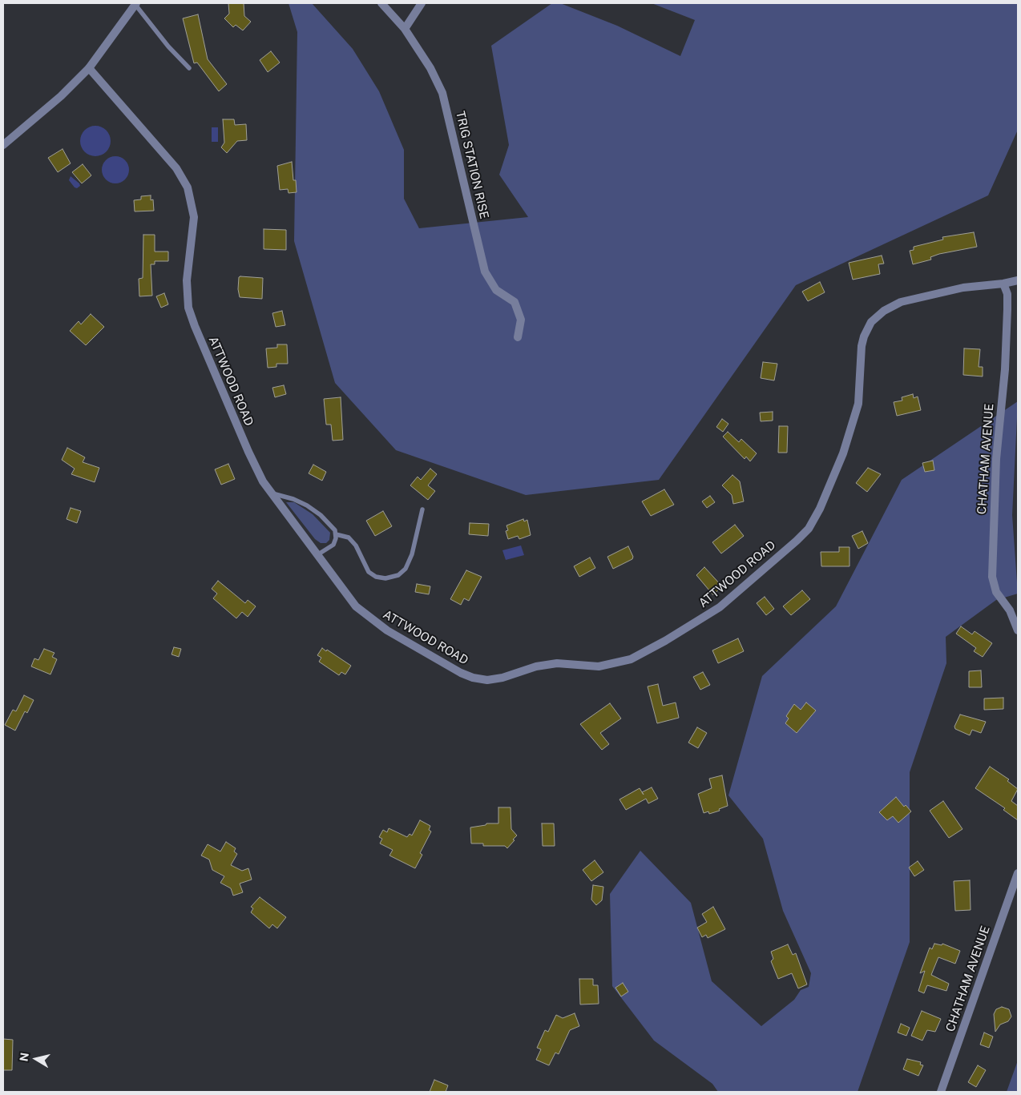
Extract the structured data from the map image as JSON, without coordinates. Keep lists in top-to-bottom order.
{
  "streets": {
    "street": ["TRIG STATION RISE", "ATTWOOD ROAD", "CHATHAM AVENUE"]
  },
  "crossings": [
    ["ATTWOOD ROAD", "CHATHAM AVENUE"]
  ],
  "north": "left"
}
